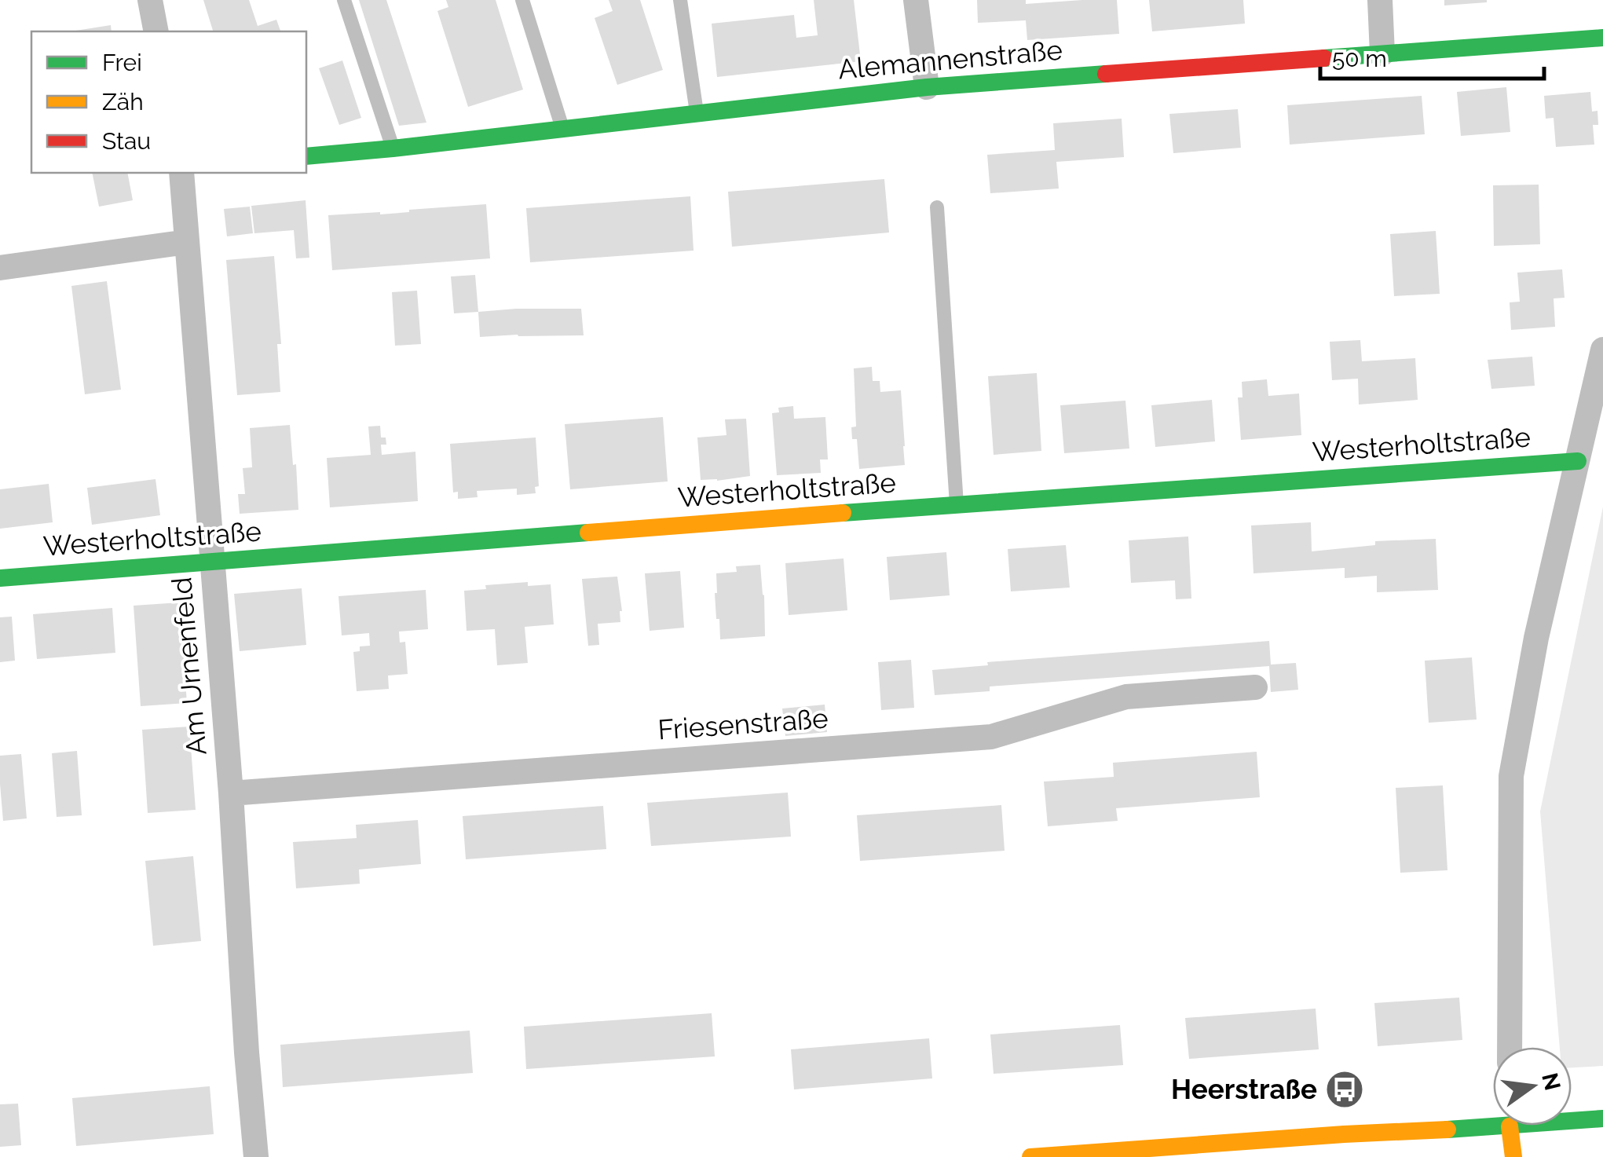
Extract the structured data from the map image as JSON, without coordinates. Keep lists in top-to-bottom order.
{
  "streets": {
    "street": [
      "Alemannenstraße",
      "Westerholtstraße",
      "Am Urnenfeld",
      "Friesenstraße"
    ]
  },
  "crossings": [
    ["Westerholtstraße", "Am Urnenfeld"],
    ["Am Urnenfeld", "Friesenstraße"]
  ],
  "places": {
    "bus stop": ["Heerstraße"]
  },
  "legend": ["Frei", "Zäh", "Stau"],
  "scale_bar": "50 m",
  "north": "right"
}
